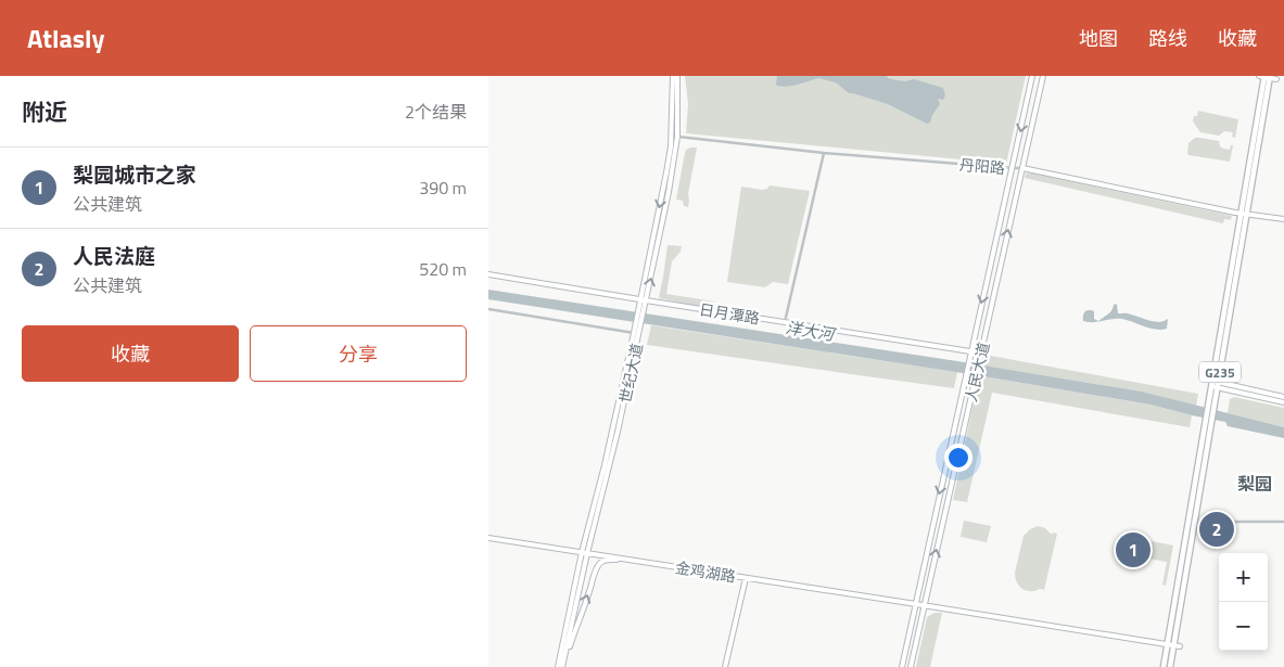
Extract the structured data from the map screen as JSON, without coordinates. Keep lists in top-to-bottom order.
{
  "streets": {
    "highway": ["G235"],
    "street": [
      "丹阳路",
      "日月潭路",
      "人民大道",
      "世纪大道",
      "金鸡湖路"
    ]
  },
  "crossings": [
    ["丹阳路", "人民大道"],
    ["丹阳路", "G235"],
    ["丹阳路", "世纪大道"],
    ["日月潭路", "人民大道"],
    ["日月潭路", "世纪大道"],
    ["人民大道", "金鸡湖路"],
    ["G235", "金鸡湖路"],
    ["世纪大道", "金鸡湖路"]
  ],
  "districts": ["梨园"],
  "water": ["洋大河"],
  "page": {
    "header": "Atlasly",
    "nav": ["地图", "路线", "收藏"],
    "heading": ["附近", "2个结果"],
    "list": [
      {
        "mark": "1",
        "name": "梨园城市之家",
        "note": "公共建筑",
        "value": "390 m"
      },
      {
        "mark": "2",
        "name": "人民法庭",
        "note": "公共建筑",
        "value": "520 m"
      }
    ],
    "buttons": ["收藏", "分享"],
    "pins": ["2", "1"],
    "map_buttons": ["+", "−"]
  }
}
